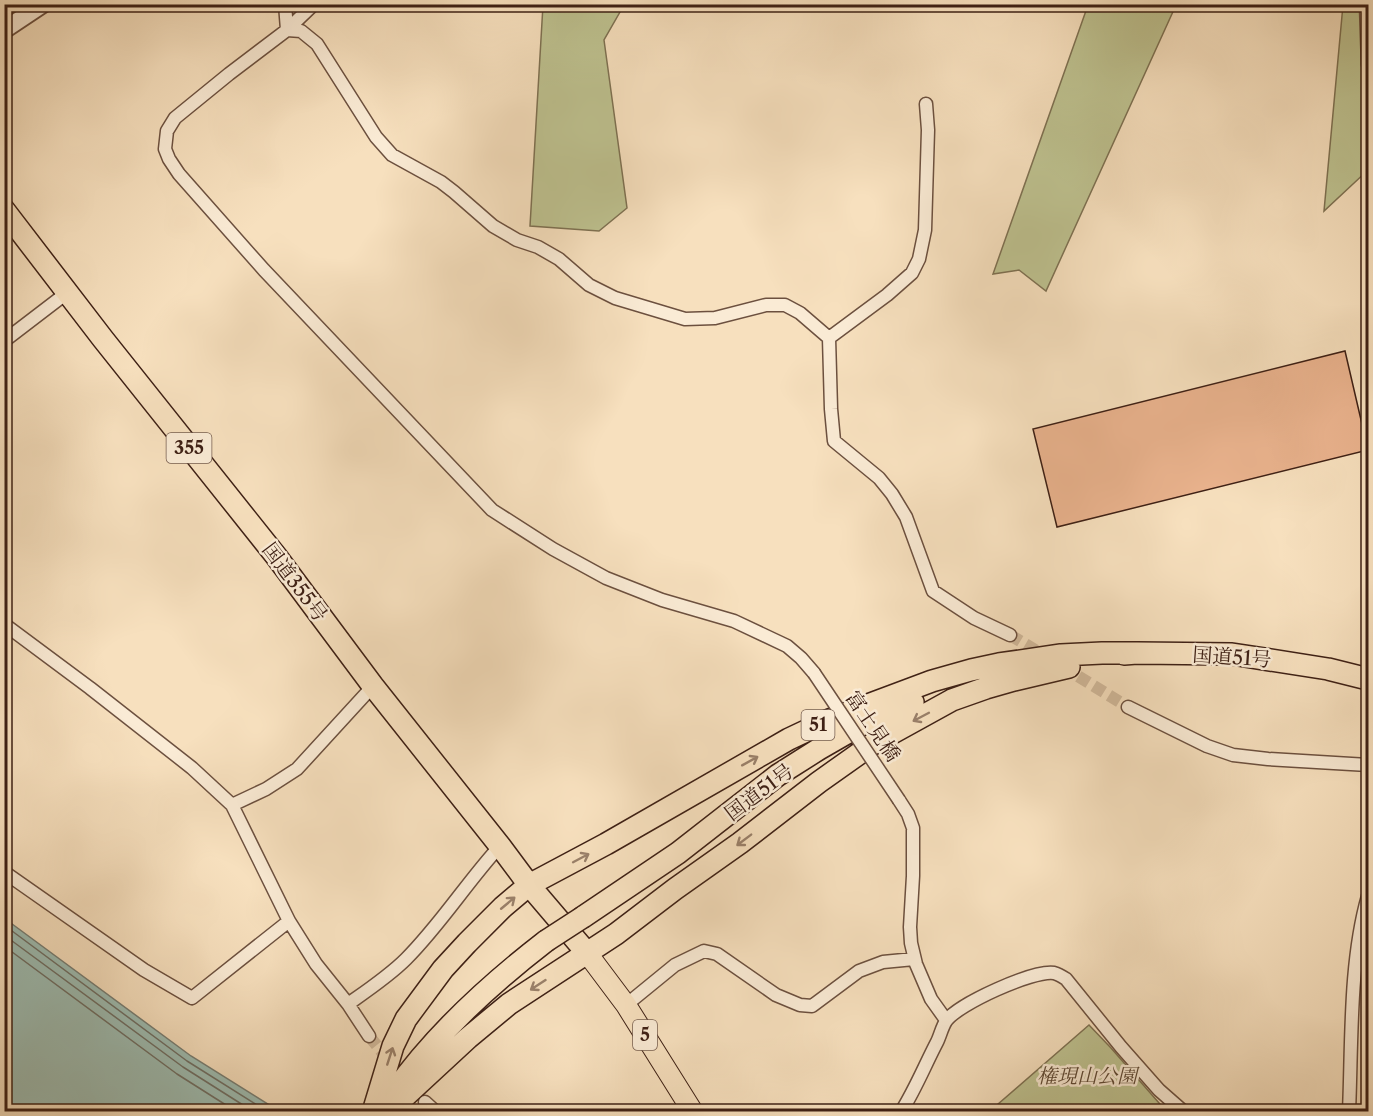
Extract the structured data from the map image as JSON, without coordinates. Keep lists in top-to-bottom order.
{
  "streets": {
    "highway": [
      "355",
      "国道355号",
      "国道51号",
      "51"
    ],
    "main road": ["5"],
    "street": ["富士見橋"]
  },
  "crossings": [
    ["国道355号", "51"],
    ["国道355号", "5"],
    ["国道51号", "51"],
    ["51", "5"]
  ],
  "parks": ["権現山公園"]
}
